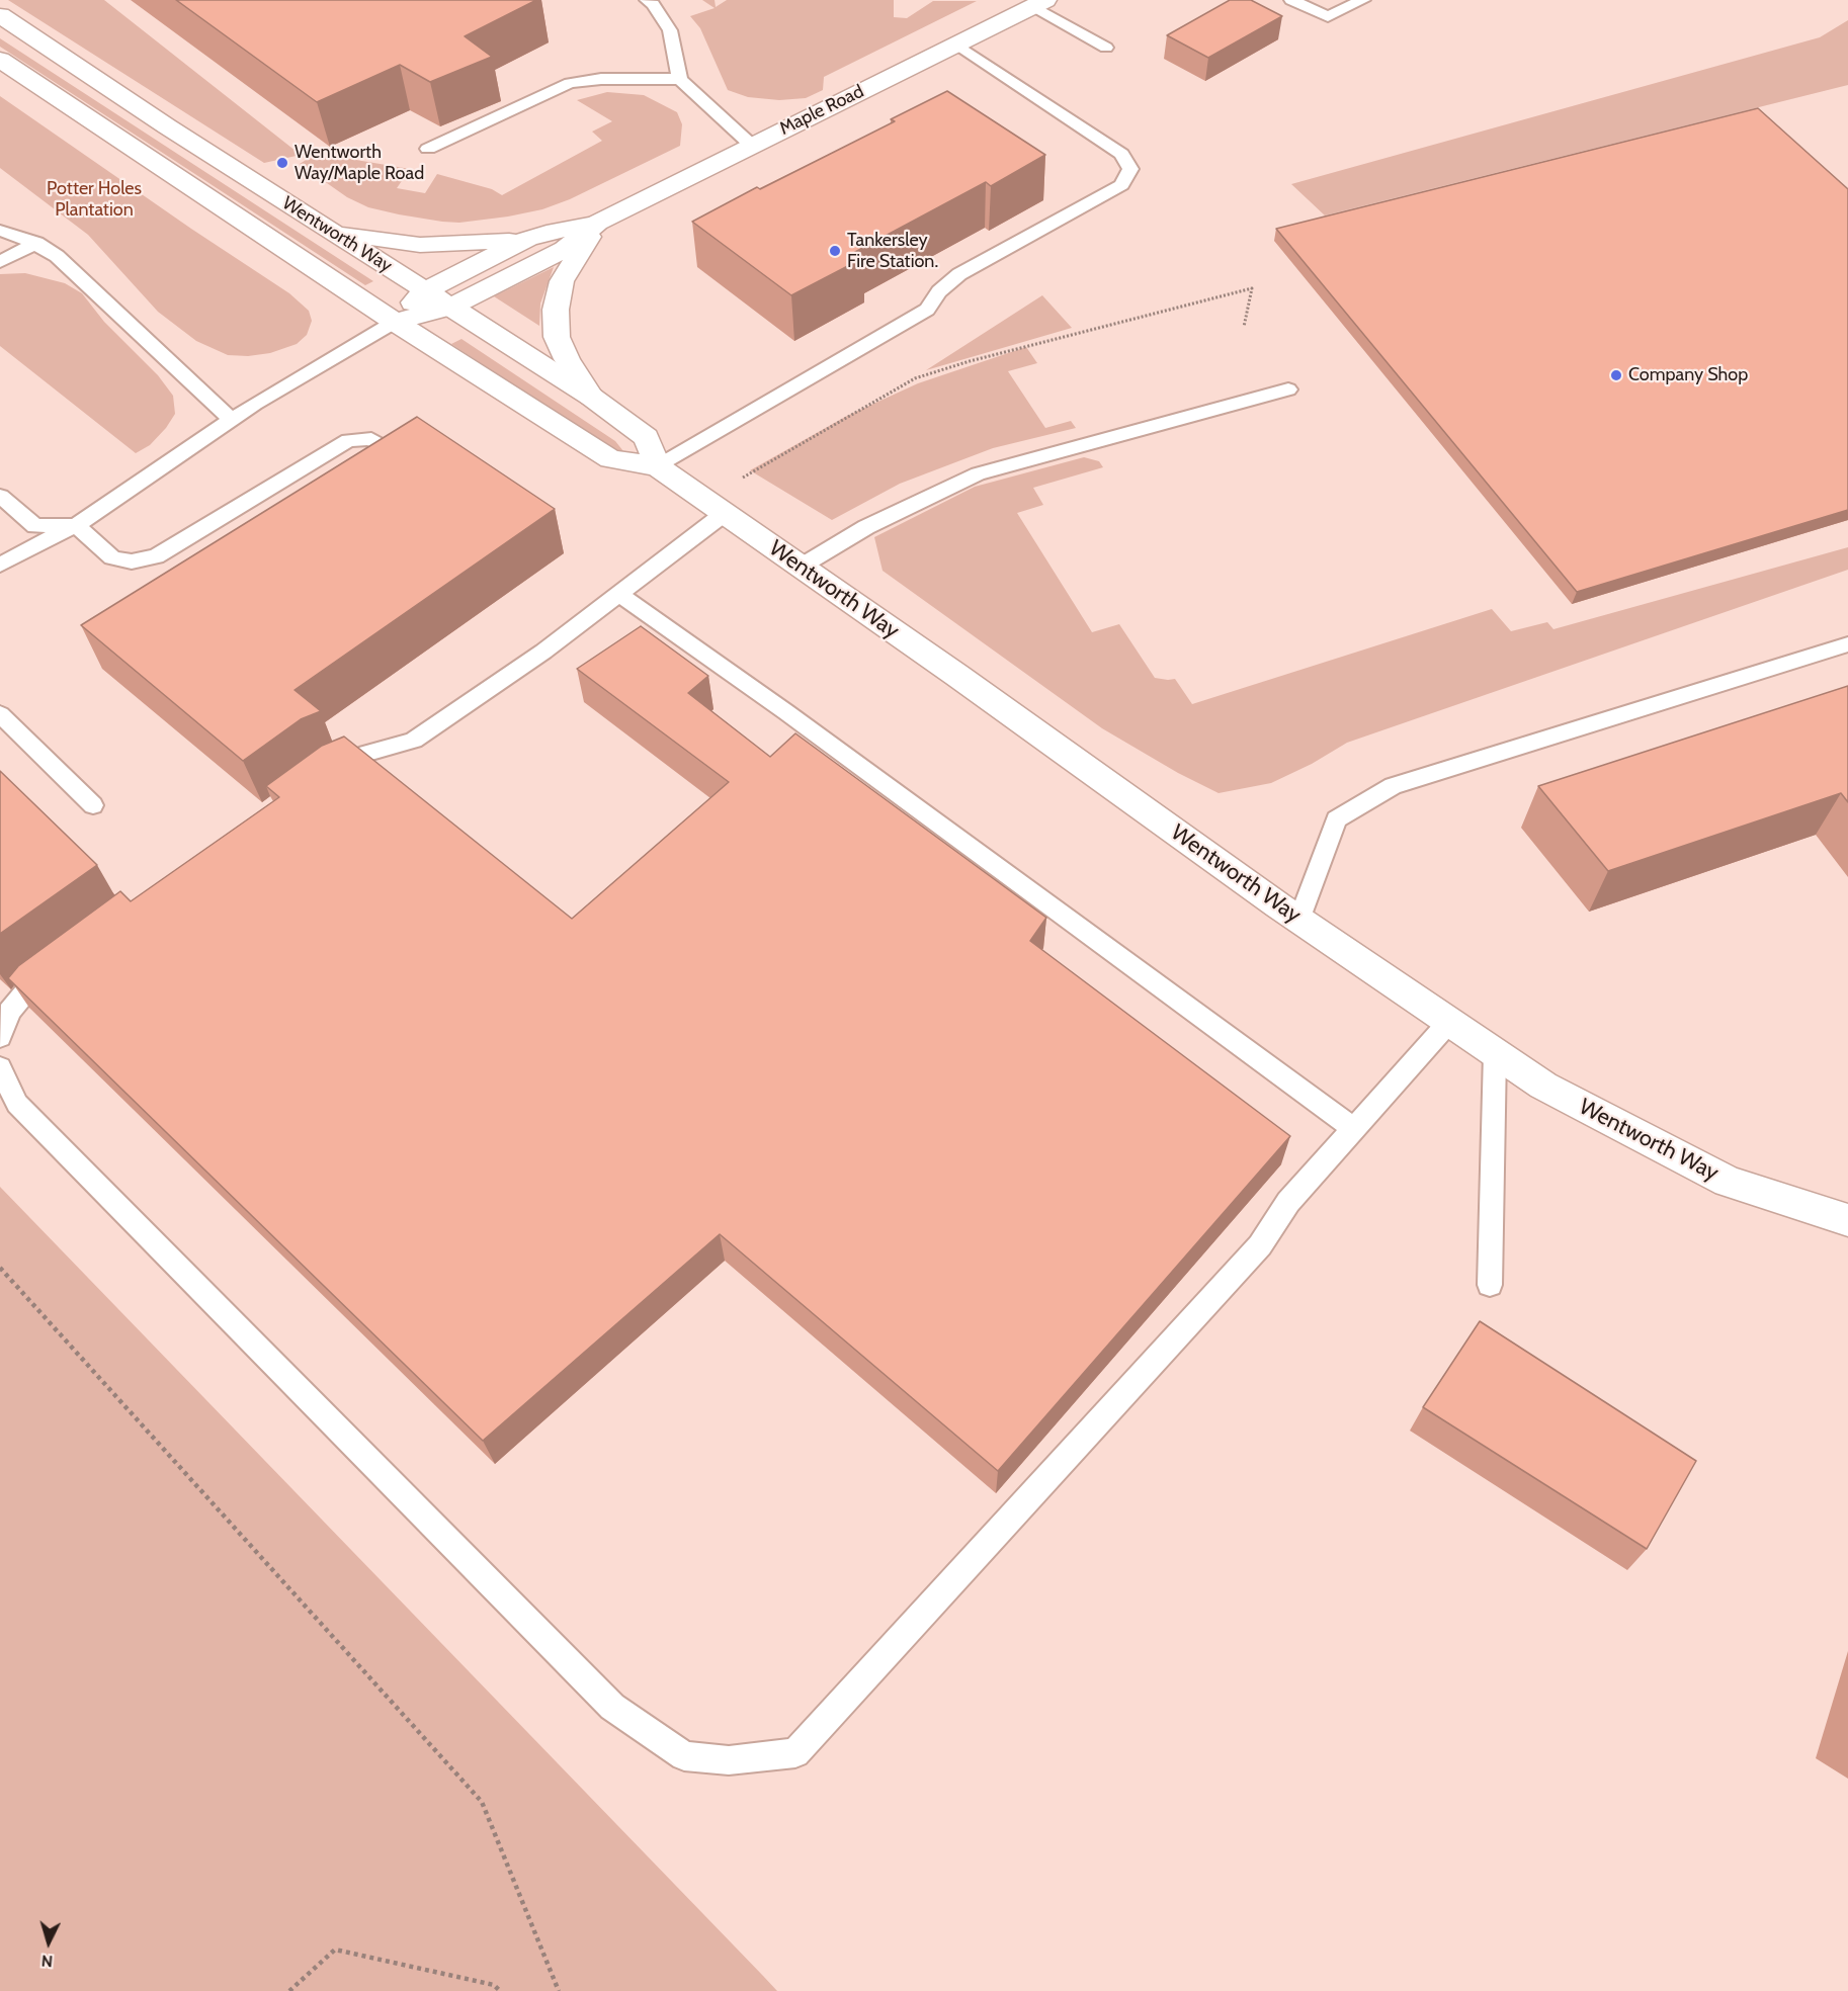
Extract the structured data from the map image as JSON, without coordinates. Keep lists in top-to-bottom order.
{
  "streets": {
    "street": ["Maple Road", "Wentworth Way"]
  },
  "crossings": [
    ["Maple Road", "Wentworth Way"]
  ],
  "parks": ["Potter Holes Plantation"],
  "places": ["Wentworth Way/Maple Road", "Tankersley Fire Station.", "Company Shop"],
  "north": "bottom"
}
